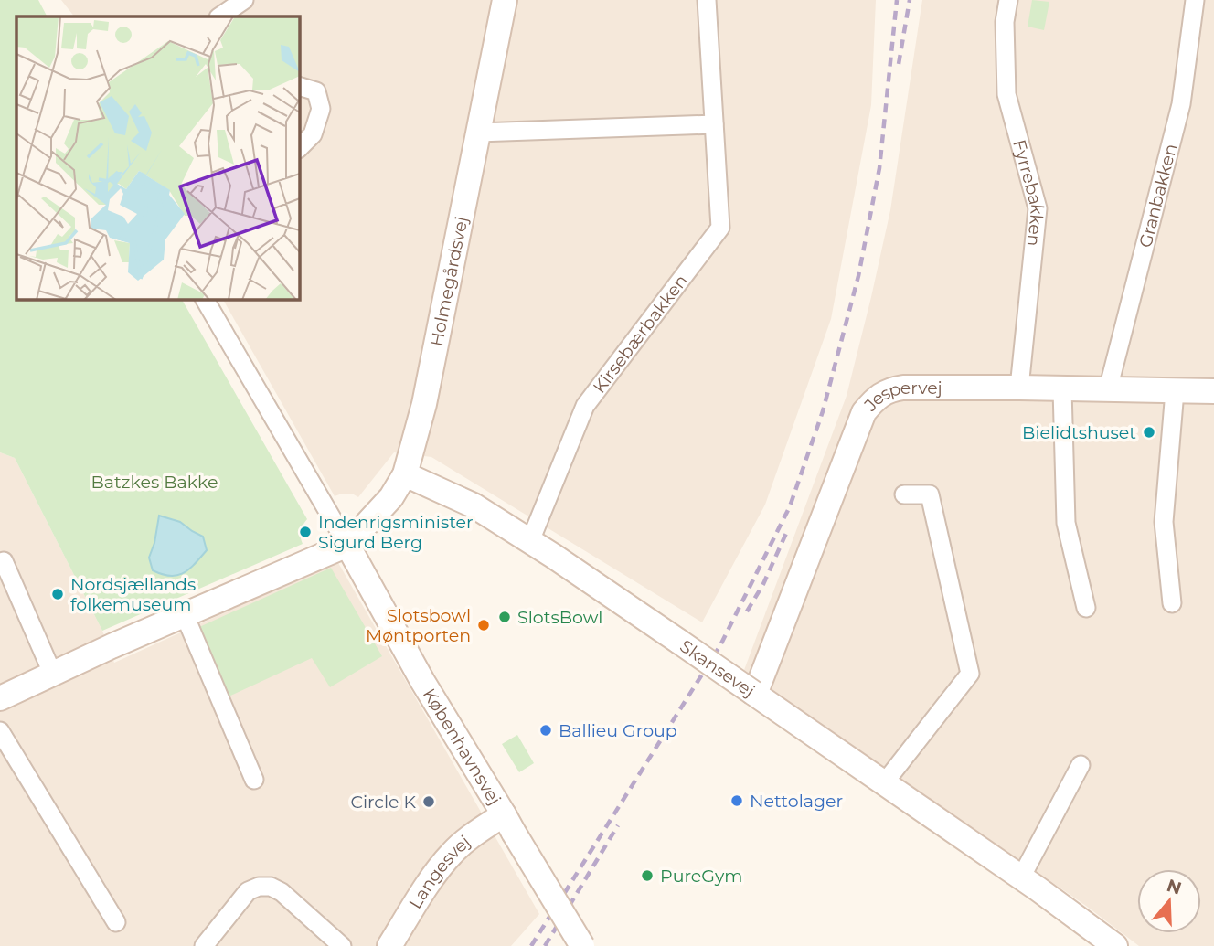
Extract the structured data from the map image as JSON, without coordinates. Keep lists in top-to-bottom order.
{
  "streets": {
    "street": [
      "Fyrrebakken",
      "Granbakken",
      "Holmegårdsvej",
      "Kirsebærbakken",
      "Jespervej",
      "Skansevej",
      "Københavnsvej",
      "Langesvej"
    ]
  },
  "crossings": [
    ["Fyrrebakken", "Jespervej"],
    ["Granbakken", "Jespervej"],
    ["Holmegårdsvej", "Skansevej"],
    ["Holmegårdsvej", "Københavnsvej"],
    ["Kirsebærbakken", "Skansevej"],
    ["Jespervej", "Skansevej"],
    ["Københavnsvej", "Langesvej"]
  ],
  "parks": ["Batzkes Bakke"],
  "places": [
    "Bielidtshuset",
    "Indenrigsminister Sigurd Berg",
    "Nordsjællands folkemuseum",
    "SlotsBowl",
    "Slotsbowl Møntporten",
    "Ballieu Group",
    "Nettolager",
    "Circle K",
    "PureGym"
  ],
  "north": "top"
}
